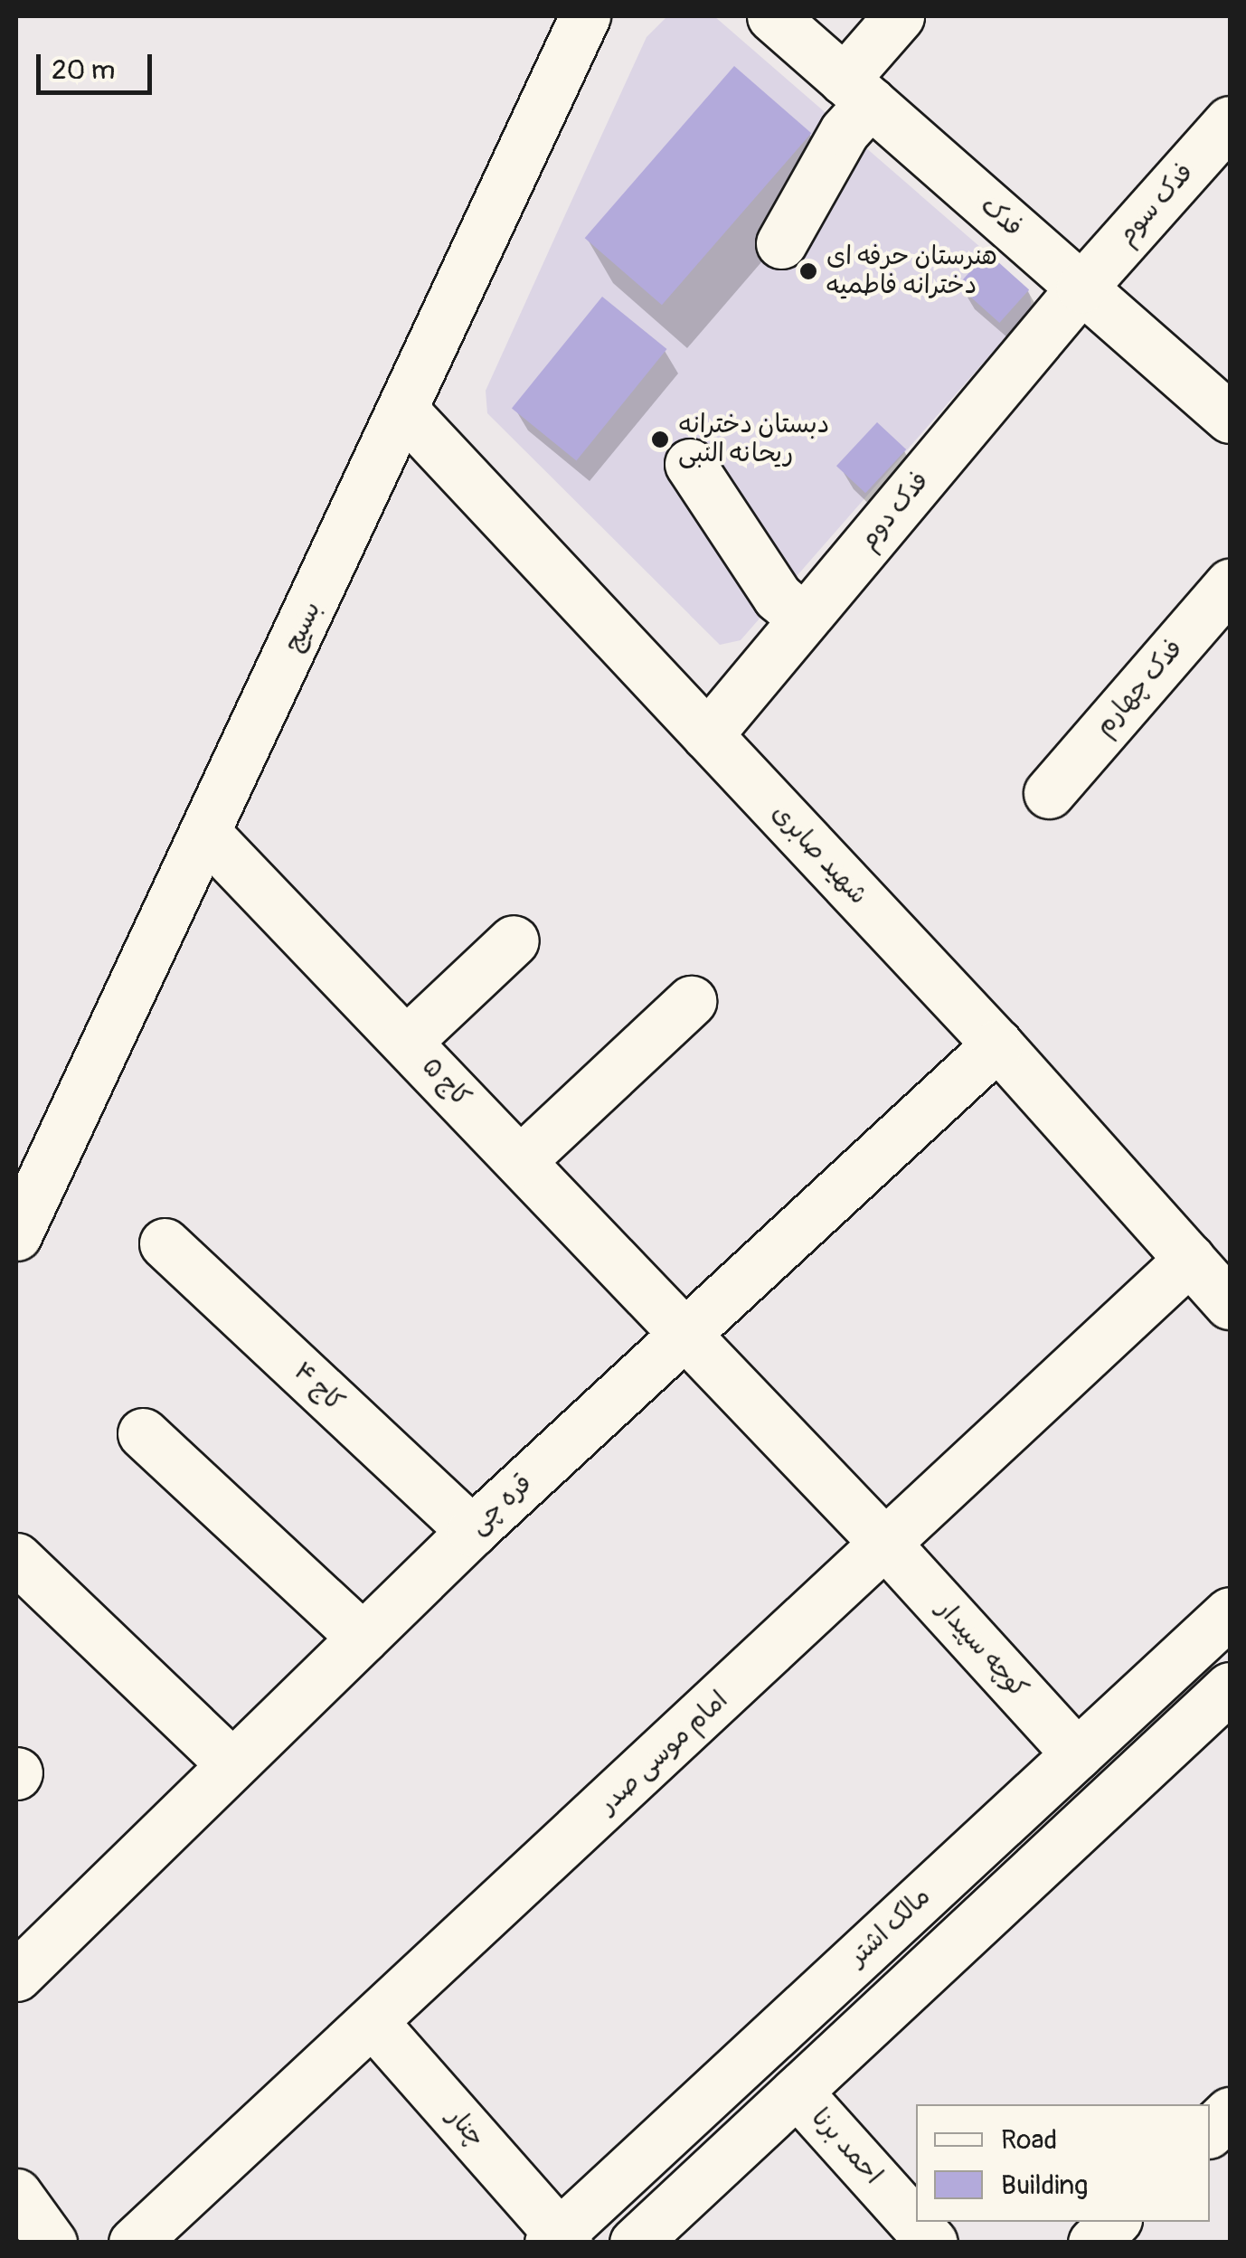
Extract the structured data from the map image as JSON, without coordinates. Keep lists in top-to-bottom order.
{
  "streets": {
    "street": [
      "فدک سوم",
      "فدک",
      "فدک دوم",
      "بسیج",
      "فدک چهارم",
      "شهید صابری",
      "کاج ۵",
      "کاج ۴",
      "قره چی",
      "کوچه سپیدار",
      "امام موسی صدر",
      "مالک اشتر",
      "چنار",
      "احمد برنا"
    ]
  },
  "crossings": [
    ["فدک سوم", "فدک"],
    ["فدک سوم", "فدک دوم"],
    ["فدک", "فدک دوم"],
    ["فدک دوم", "شهید صابری"],
    ["بسیج", "شهید صابری"],
    ["بسیج", "کاج ۵"],
    ["شهید صابری", "قره چی"],
    ["شهید صابری", "امام موسی صدر"],
    ["کاج ۵", "قره چی"],
    ["کاج ۵", "کوچه سپیدار"],
    ["کاج ۴", "قره چی"],
    ["قره چی", "کوچه سپیدار"],
    ["کوچه سپیدار", "امام موسی صدر"],
    ["کوچه سپیدار", "مالک اشتر"],
    ["امام موسی صدر", "چنار"],
    ["مالک اشتر", "چنار"]
  ],
  "places": ["هنرستان حرفه ای دخترانه فاطمیه", "دبستان دخترانه ریحانه النبی"],
  "legend": ["Road", "Building"],
  "scale_bar": "20 m"
}
